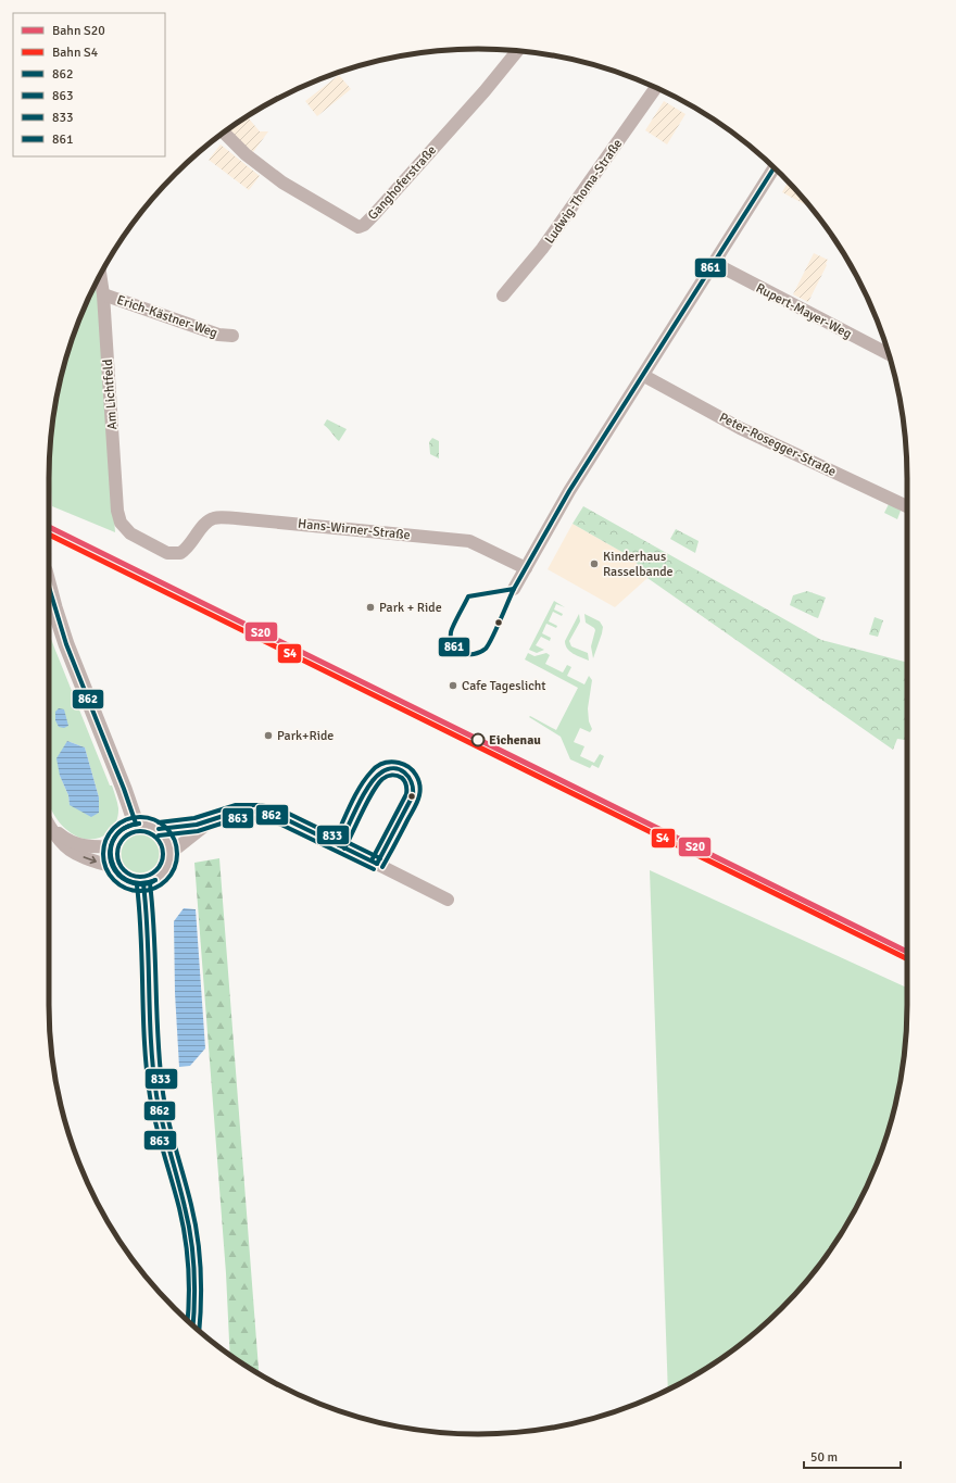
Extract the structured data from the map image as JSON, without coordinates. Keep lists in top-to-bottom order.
{
  "streets": {
    "street": [
      "Ganghoferstraße",
      "Ludwig-Thoma-Straße",
      "Rupert-Mayer-Weg",
      "Erich-Kästner-Weg",
      "Am Lichtfeld",
      "Peter-Rosegger-Straße",
      "Hans-Wirner-Straße"
    ]
  },
  "crossings": [
    ["Erich-Kästner-Weg", "Am Lichtfeld"],
    ["Am Lichtfeld", "Hans-Wirner-Straße"]
  ],
  "places": [
    "Kinderhaus Rasselbande",
    "Park + Ride",
    "Cafe Tageslicht",
    "Park+Ride",
    "Eichenau"
  ],
  "lines": [
    "transit line 861",
    "rail line S20",
    "rail line S4",
    "transit line 862",
    "transit line 833",
    "transit line 863"
  ],
  "legend": [
    "Bahn S20",
    "Bahn S4",
    "862",
    "863",
    "833",
    "861"
  ],
  "scale_bar": "50 m"
}
